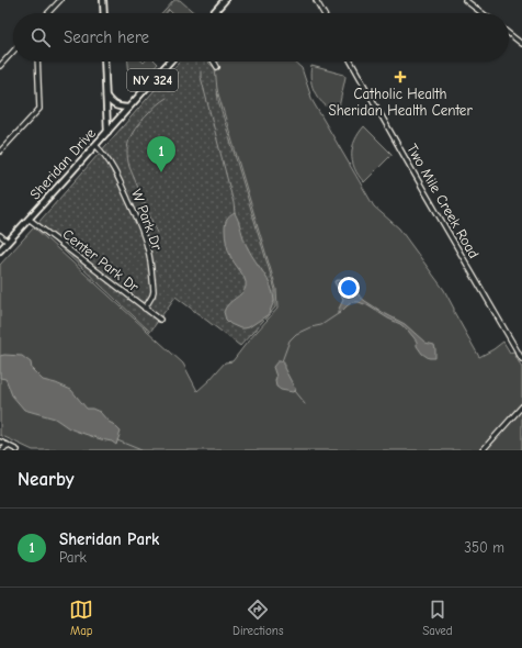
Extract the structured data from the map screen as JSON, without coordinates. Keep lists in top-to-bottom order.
{
  "streets": {
    "main road": ["NY 324", "Sheridan Drive"],
    "street": ["Two Mile Creek Road", "W Park Dr", "Center Park Dr"]
  },
  "crossings": [
    ["NY 324", "Sheridan Drive"],
    ["Sheridan Drive", "W Park Dr"],
    ["Sheridan Drive", "Center Park Dr"],
    ["W Park Dr", "Center Park Dr"]
  ],
  "places": {
    "health": ["Catholic Health Sheridan Health Center"]
  },
  "page": {
    "search": "Search here",
    "pins": "1",
    "heading": "Nearby",
    "list": [
      {
        "mark": "1",
        "name": "Sheridan Park",
        "note": "Park",
        "value": "350 m"
      }
    ],
    "nav": ["Map", "Directions", "Saved"]
  }
}
